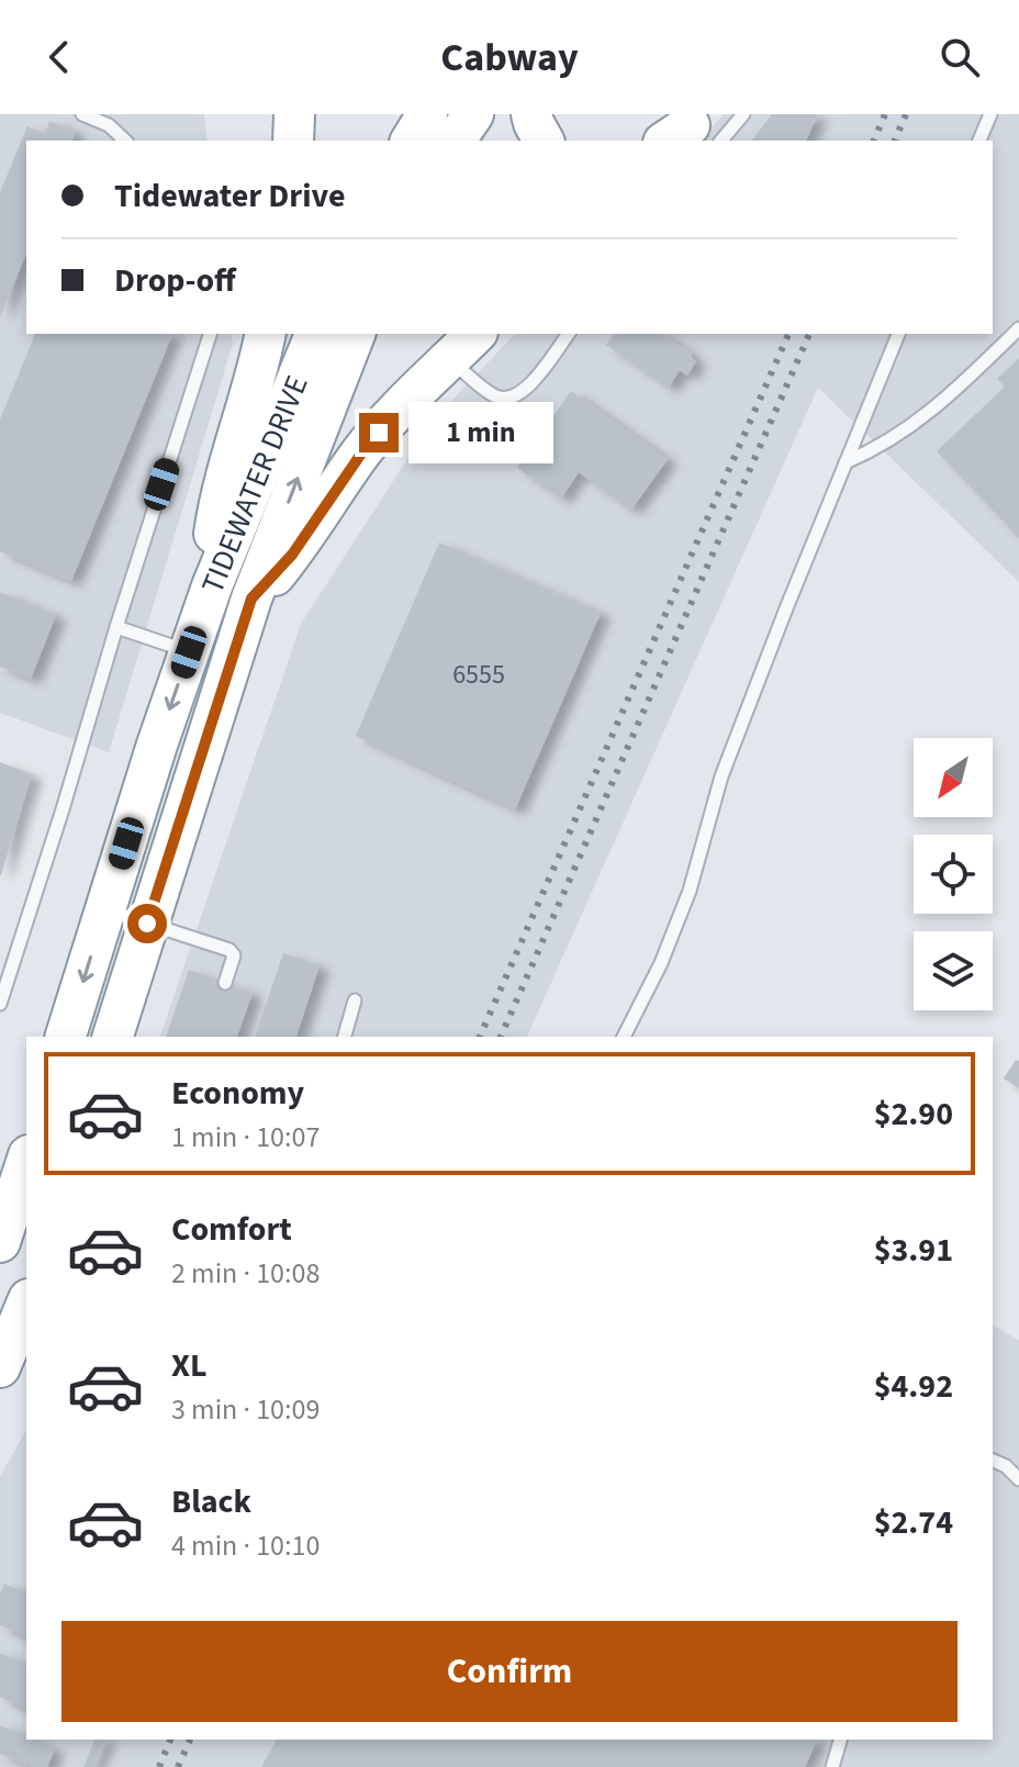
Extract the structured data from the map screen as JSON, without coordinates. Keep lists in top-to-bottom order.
{
  "streets": {
    "highway": ["TIDEWATER DRIVE"]
  },
  "house_numbers": ["6555"],
  "north": "bottom left",
  "page": {
    "header": "Cabway",
    "banner": ["Tidewater Drive", "Drop-off"],
    "bubble": "1 min",
    "list": [
      {
        "name": "Economy",
        "note": "1 min · 10:07",
        "value": "$2.90"
      },
      {
        "name": "Comfort",
        "note": "2 min · 10:08",
        "value": "$3.91"
      },
      {
        "name": "XL",
        "note": "3 min · 10:09",
        "value": "$4.92"
      },
      {
        "name": "Black",
        "note": "4 min · 10:10",
        "value": "$2.74"
      }
    ],
    "buttons": "Confirm"
  }
}
